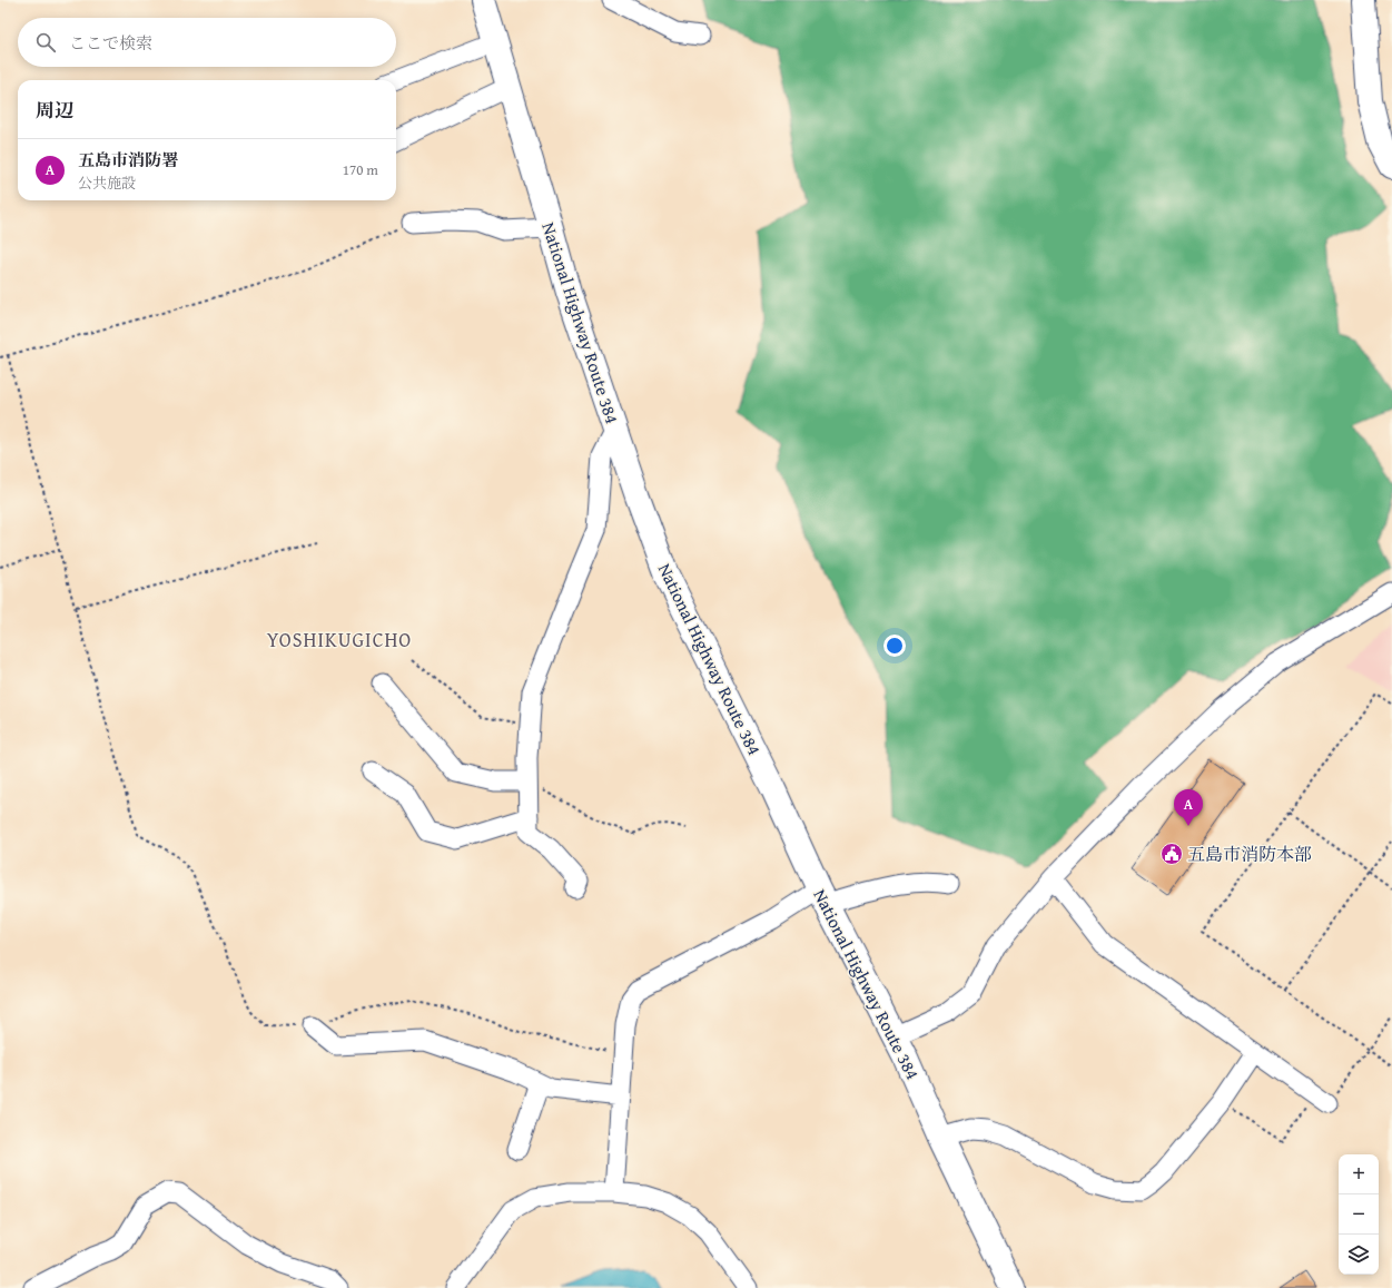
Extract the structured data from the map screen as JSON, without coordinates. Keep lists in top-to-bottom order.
{
  "streets": {
    "main road": ["National Highway Route 384"]
  },
  "districts": ["YOSHIKUGICHO"],
  "places": {
    "public building": ["五島市消防本部"]
  },
  "page": {
    "search": "ここで検索",
    "heading": "周辺",
    "list": [
      {
        "mark": "A",
        "name": "五島市消防署",
        "note": "公共施設",
        "value": "170 m"
      }
    ],
    "pins": "A",
    "map_buttons": ["+", "−"]
  }
}
